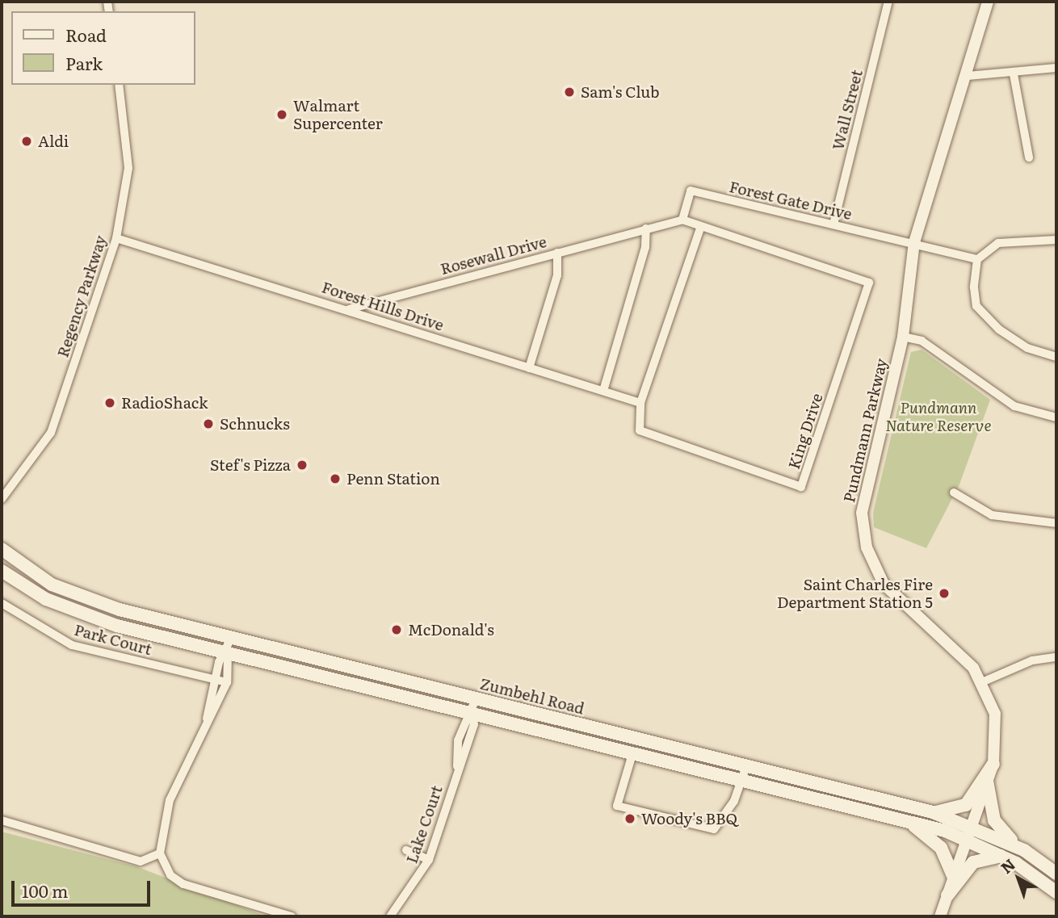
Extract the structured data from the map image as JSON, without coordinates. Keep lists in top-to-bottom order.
{
  "streets": {
    "main road": ["Zumbehl Road"],
    "street": [
      "Wall Street",
      "Forest Gate Drive",
      "Rosewall Drive",
      "Regency Parkway",
      "Forest Hills Drive",
      "Pundmann Parkway",
      "King Drive",
      "Park Court",
      "Lake Court"
    ]
  },
  "crossings": [
    ["Wall Street", "Forest Gate Drive"],
    ["Forest Gate Drive", "Rosewall Drive"],
    ["Forest Gate Drive", "Pundmann Parkway"],
    ["Rosewall Drive", "Forest Hills Drive"],
    ["Regency Parkway", "Forest Hills Drive"],
    ["Forest Hills Drive", "King Drive"],
    ["Pundmann Parkway", "Zumbehl Road"],
    ["Zumbehl Road", "Lake Court"]
  ],
  "parks": ["Pundmann Nature Reserve"],
  "places": [
    "Sam's Club",
    "Walmart Supercenter",
    "Aldi",
    "RadioShack",
    "Schnucks",
    "Stef's Pizza",
    "Penn Station",
    "Saint Charles Fire Department Station 5",
    "McDonald's",
    "Woody's BBQ"
  ],
  "legend": ["Road", "Park"],
  "scale_bar": "100 m",
  "north": "top left"
}
